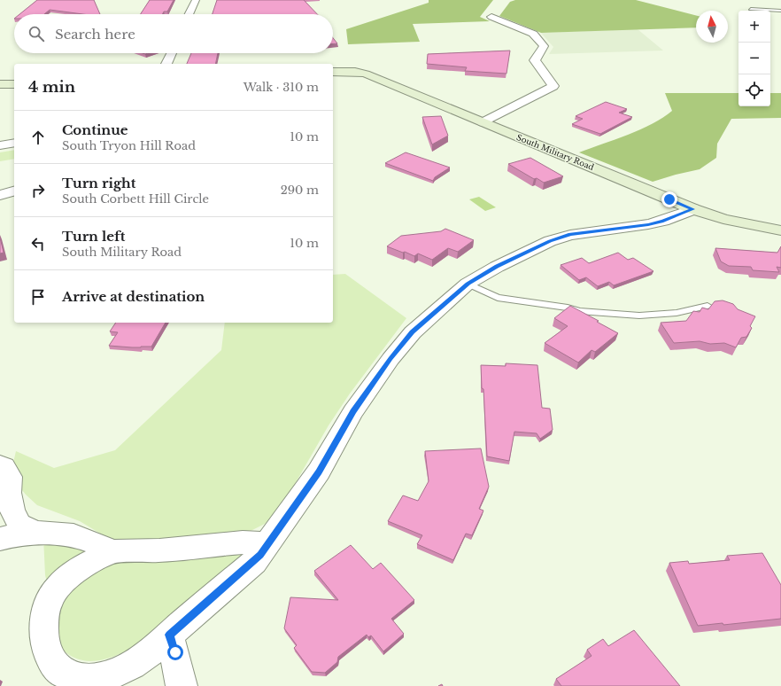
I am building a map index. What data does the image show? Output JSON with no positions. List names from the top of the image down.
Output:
{
  "streets": {
    "street": ["South Military Road"]
  },
  "north": "top",
  "page": {
    "map_buttons": ["+", "−"],
    "search": "Search here",
    "heading": ["4 min", "Walk · 310 m"],
    "list": [
      ["Continue", "South Tryon Hill Road", "10 m"],
      ["Turn right", "South Corbett Hill Circle", "290 m"],
      ["Turn left", "South Military Road", "10 m"],
      "Arrive at destination"
    ]
  }
}
